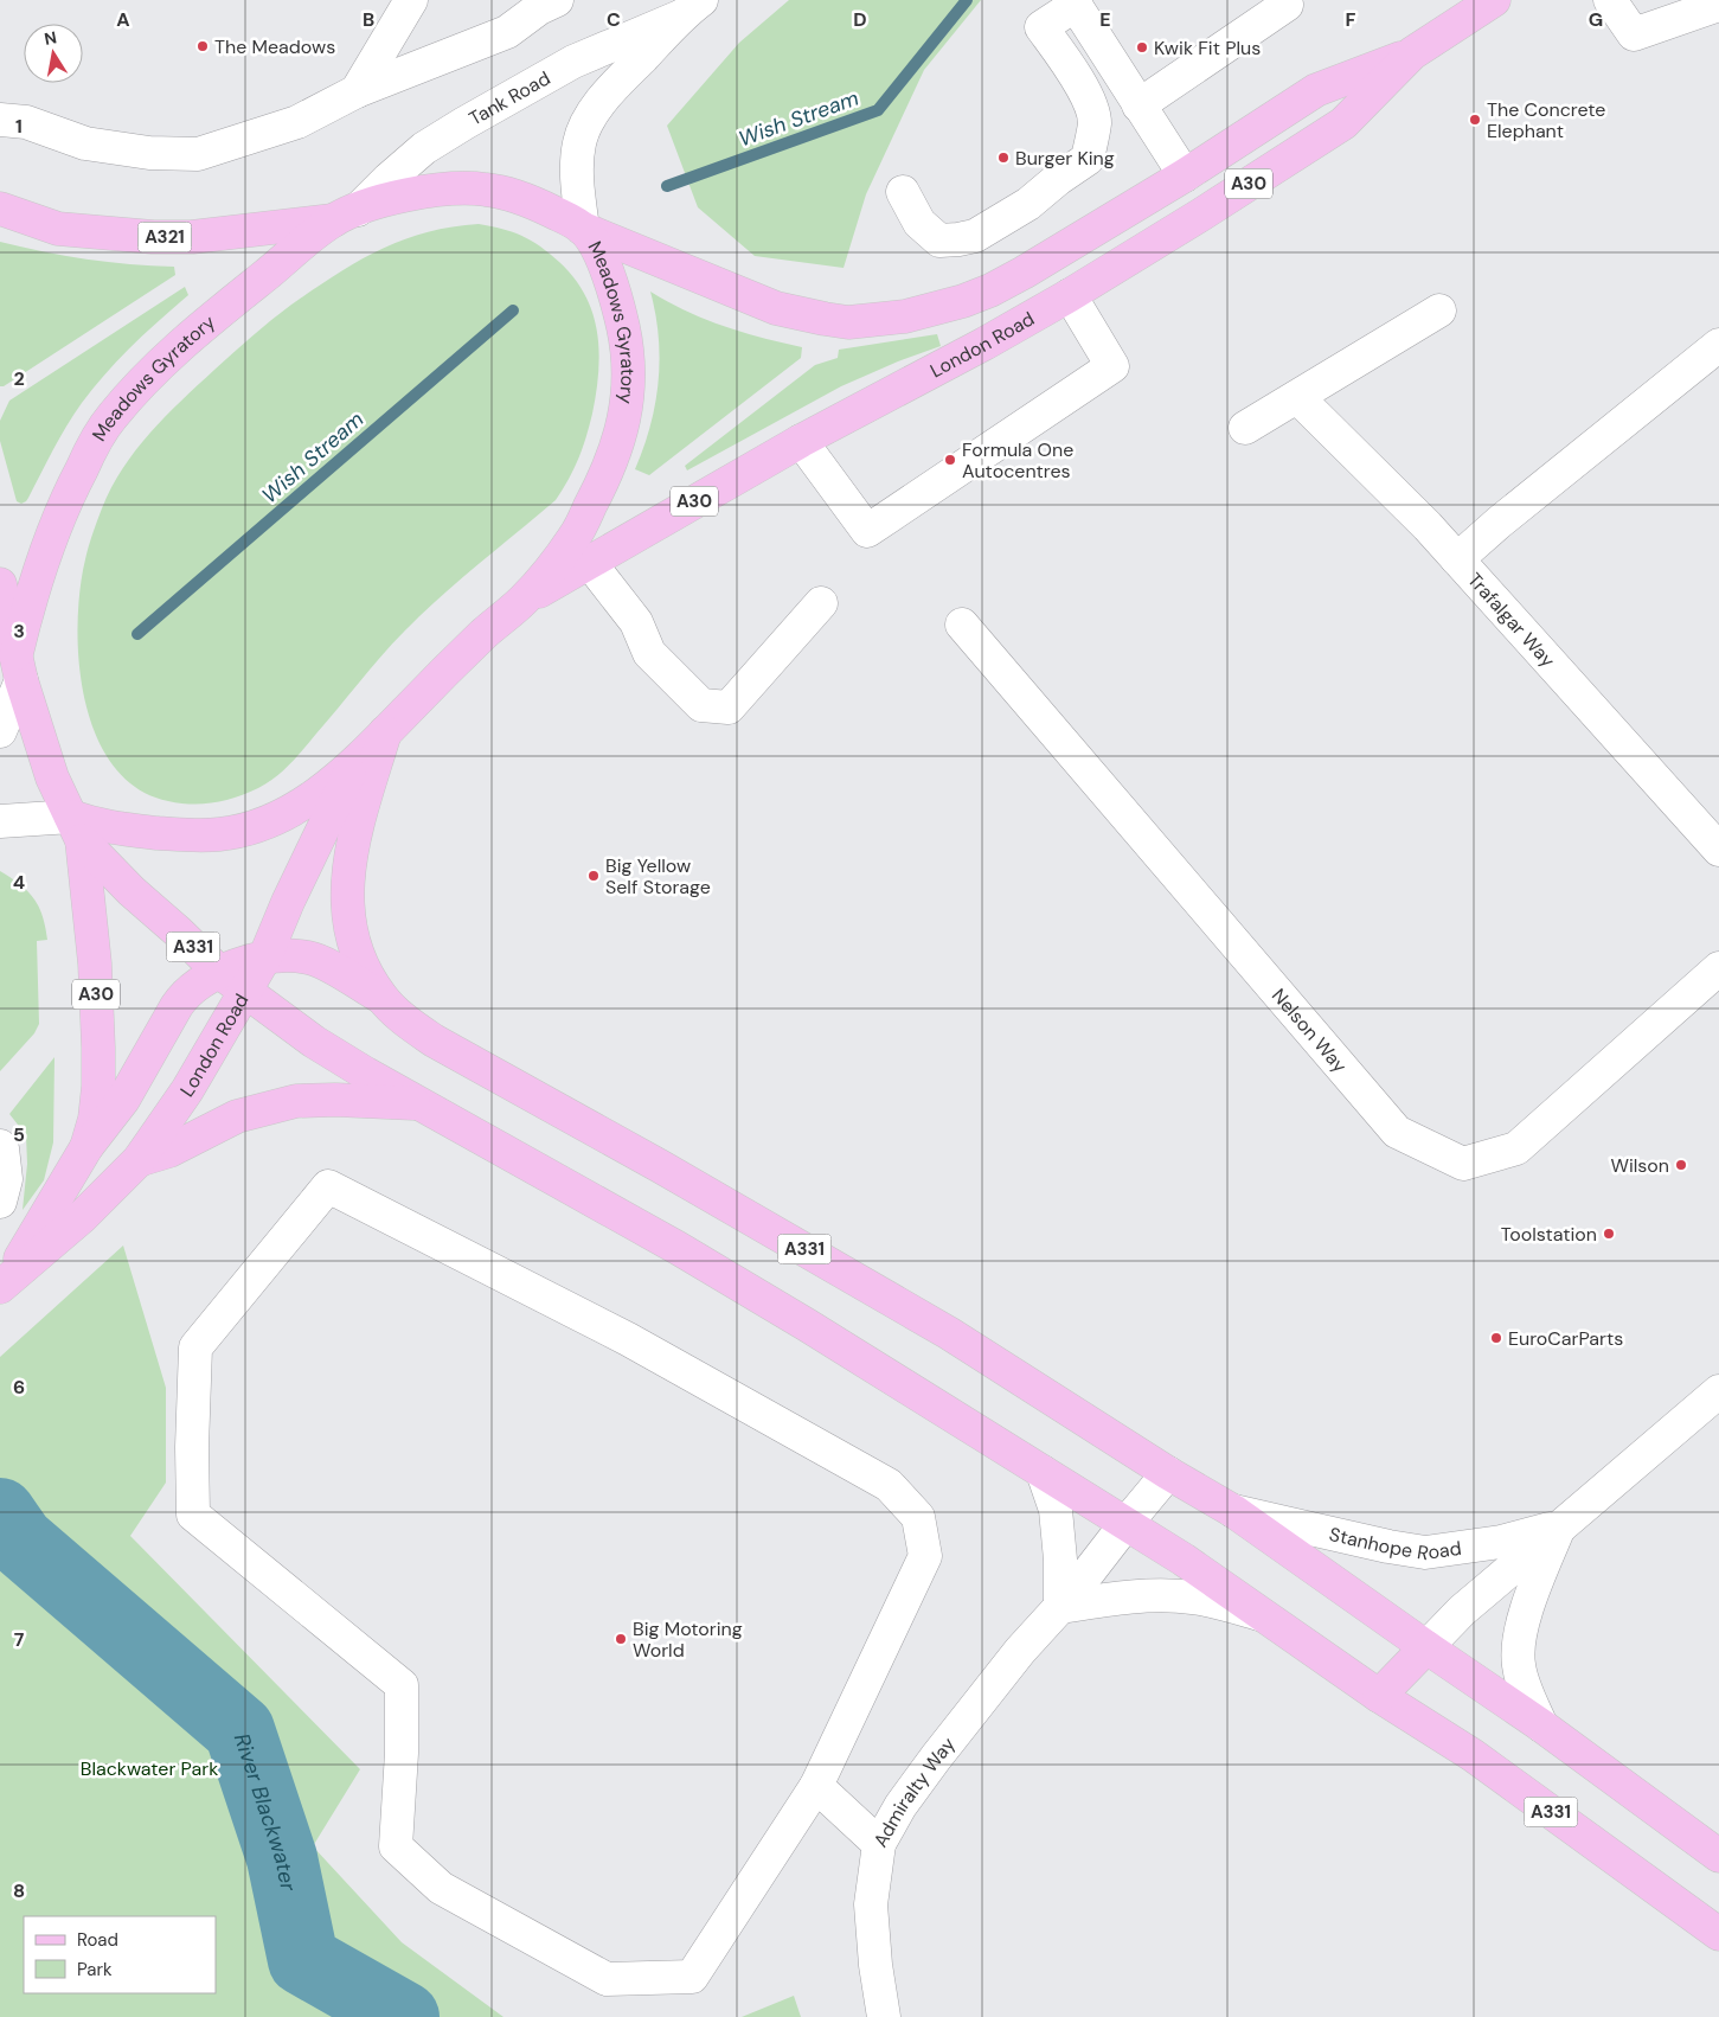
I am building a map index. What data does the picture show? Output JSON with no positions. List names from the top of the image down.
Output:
{
  "streets": {
    "main road": [
      "A30",
      "A321",
      "Meadows Gyratory",
      "London Road",
      "A331"
    ],
    "street": [
      "Tank Road",
      "Trafalgar Way",
      "Nelson Way",
      "Stanhope Road",
      "Admiralty Way"
    ]
  },
  "crossings": [
    ["Tank Road", "A321"],
    ["Tank Road", "Meadows Gyratory"],
    ["Tank Road", "London Road"],
    ["A30", "Meadows Gyratory"],
    ["A30", "London Road"],
    ["A30", "A331"],
    ["A321", "Meadows Gyratory"],
    ["Meadows Gyratory", "London Road"],
    ["Meadows Gyratory", "A331"],
    ["London Road", "A331"],
    ["A331", "Stanhope Road"],
    ["A331", "Admiralty Way"]
  ],
  "water": ["Wish Stream", "River Blackwater"],
  "parks": ["Blackwater Park"],
  "places": [
    "The Meadows",
    "Kwik Fit Plus",
    "The Concrete Elephant",
    "Burger King",
    "Formula One Autocentres",
    "Big Yellow Self Storage",
    "Wilson",
    "Toolstation",
    "EuroCarParts",
    "Big Motoring World"
  ],
  "legend": ["Road", "Park"],
  "north": "top",
  "grid": {
    "columns": [
      "A",
      "B",
      "C",
      "D",
      "E",
      "F",
      "G"
    ],
    "rows": [
      "1",
      "2",
      "3",
      "4",
      "5",
      "6",
      "7",
      "8"
    ]
  }
}
